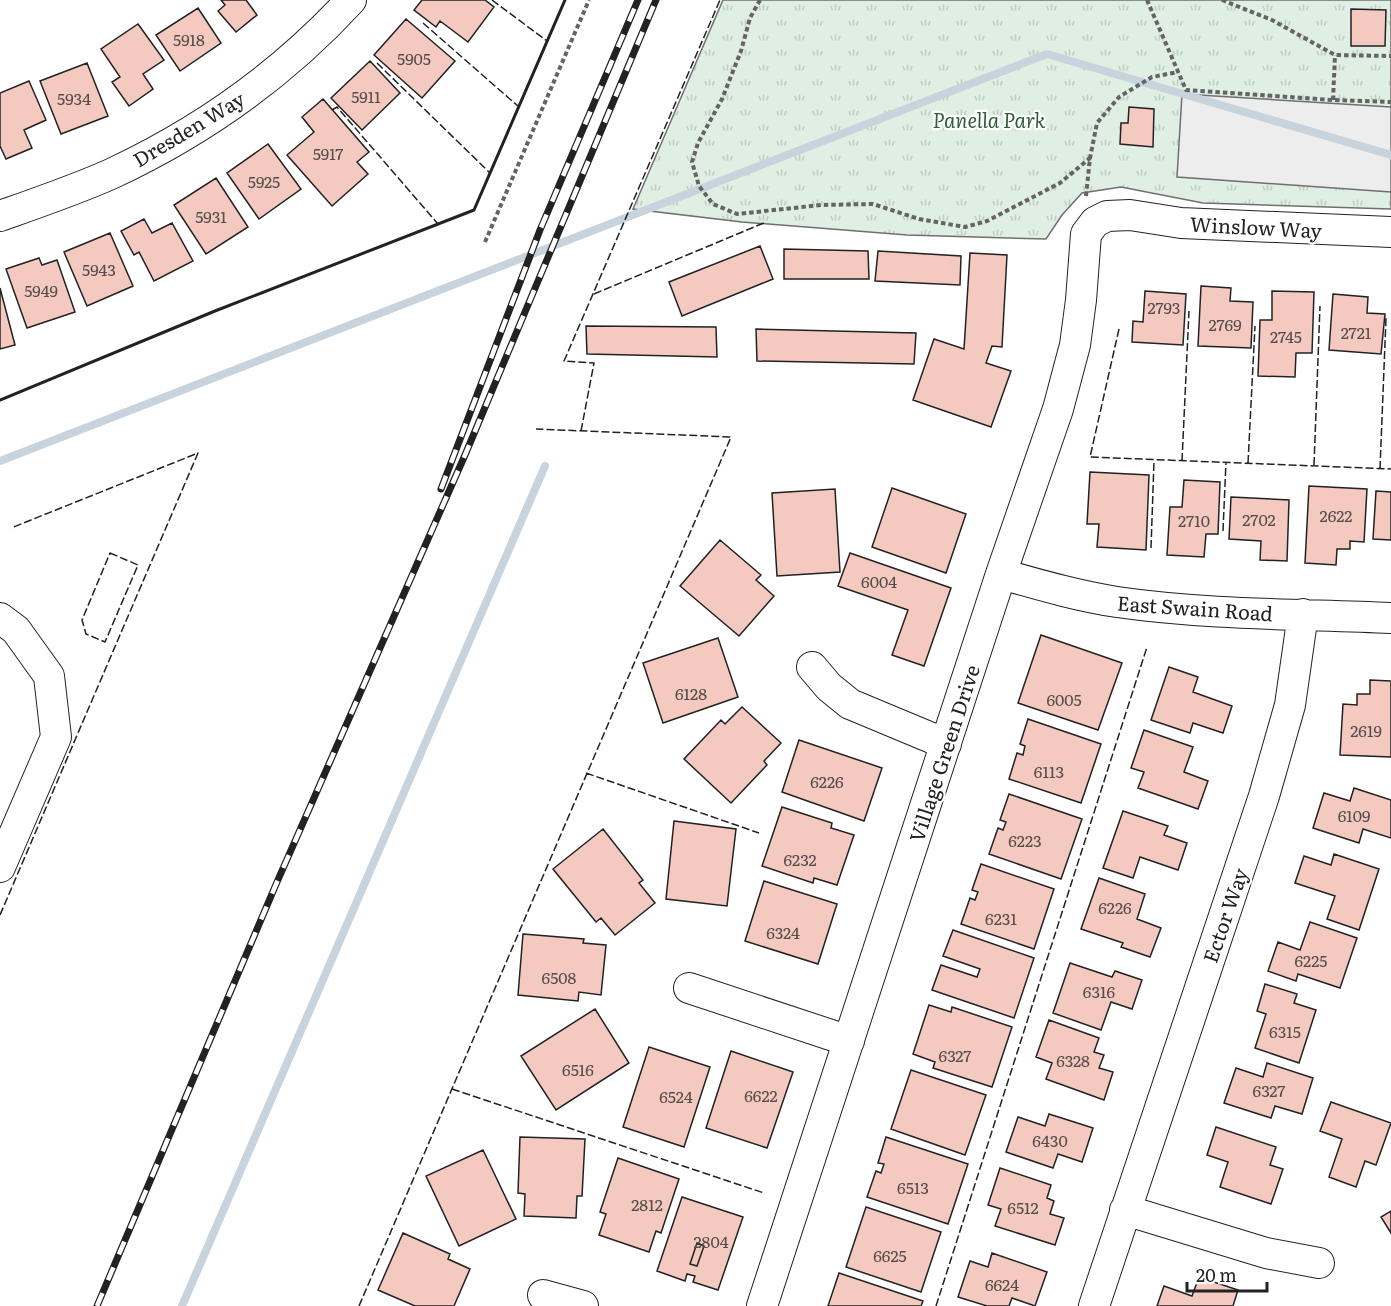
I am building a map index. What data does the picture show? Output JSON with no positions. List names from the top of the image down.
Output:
{
  "streets": {
    "street": [
      "Dresden Way",
      "Winslow Way",
      "East Swain Road",
      "Village Green Drive",
      "Ector Way"
    ]
  },
  "crossings": [
    ["Winslow Way", "Village Green Drive"],
    ["East Swain Road", "Village Green Drive"],
    ["East Swain Road", "Ector Way"]
  ],
  "parks": ["Panella Park"],
  "house_numbers": [
    "5918",
    "5905",
    "5911",
    "5934",
    "5917",
    "5925",
    "5931",
    "5943",
    "5949",
    "2793",
    "2769",
    "2721",
    "2745",
    "2622",
    "2702",
    "2710",
    "6004",
    "6128",
    "6005",
    "2619",
    "6113",
    "6226",
    "6109",
    "6223",
    "6232",
    "6226",
    "6231",
    "6324",
    "6225",
    "6508",
    "6316",
    "6315",
    "6327",
    "6328",
    "6516",
    "6327",
    "6622",
    "6524",
    "6430",
    "6513",
    "2812",
    "6512",
    "2804",
    "6625",
    "6624"
  ],
  "scale_bar": "20 m"
}
